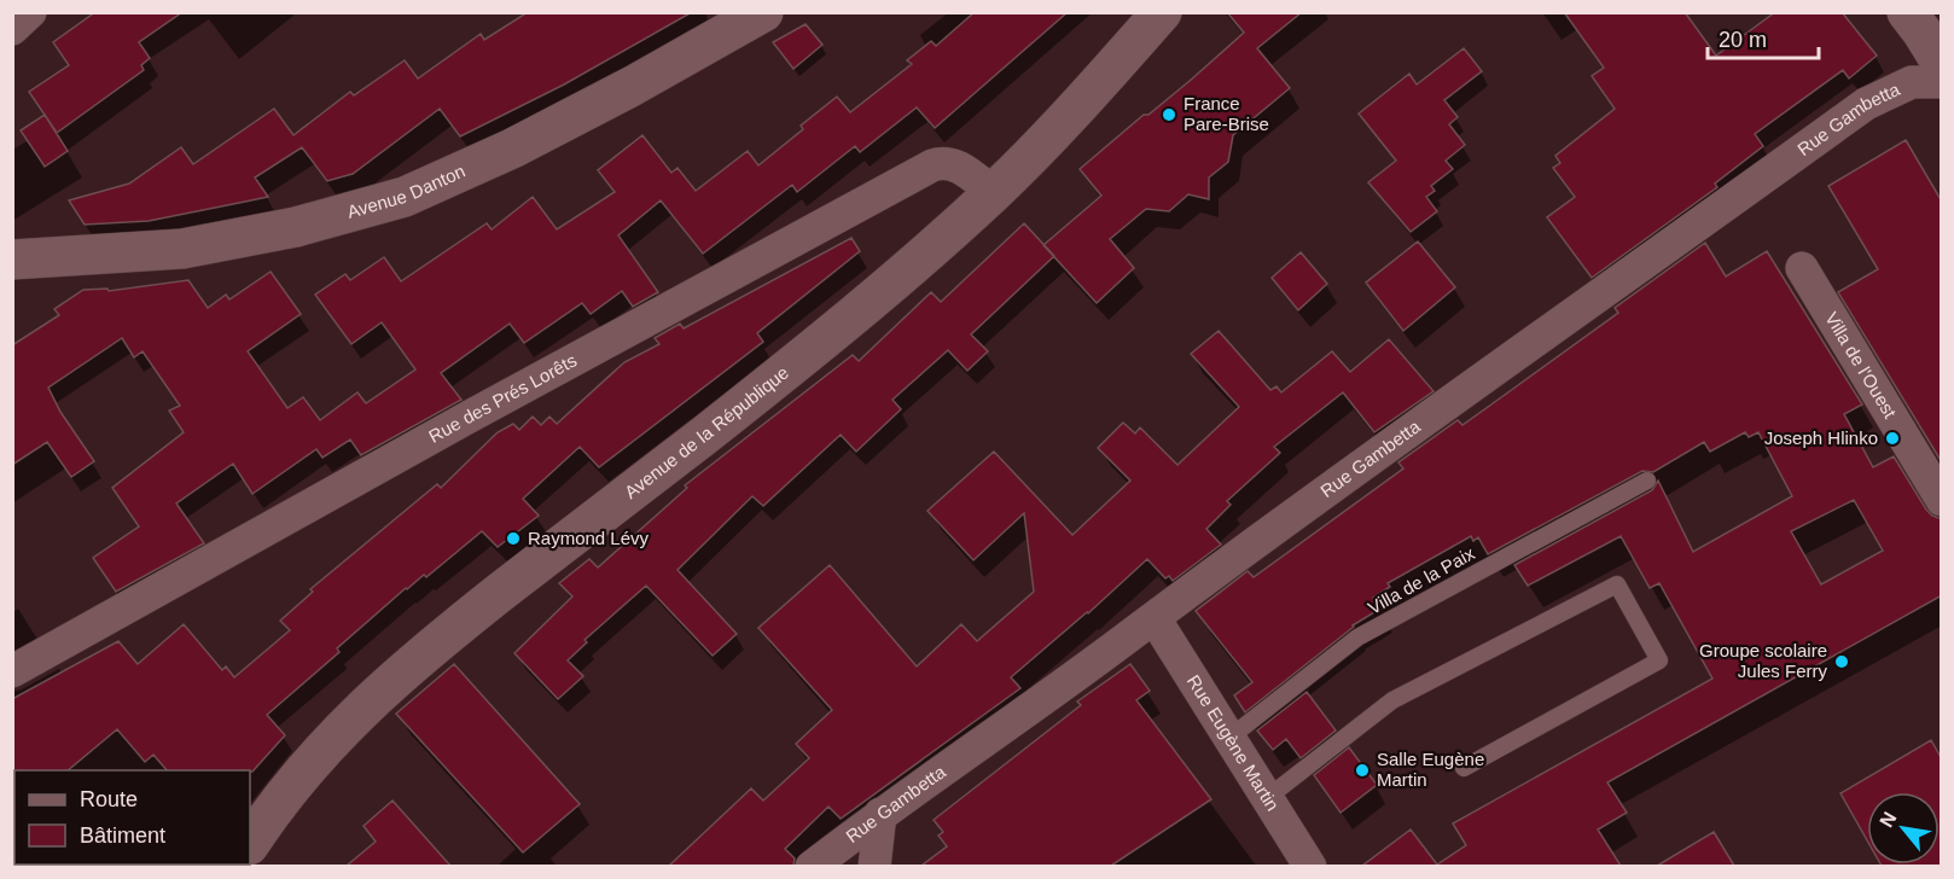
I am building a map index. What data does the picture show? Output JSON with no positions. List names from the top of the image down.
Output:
{
  "streets": {
    "main road": ["Avenue Danton", "Avenue de la République"],
    "street": [
      "Rue Gambetta",
      "Villa de l'Ouest",
      "Rue des Prés Lorêts",
      "Rue Eugène Martin"
    ],
    "lane": ["Villa de la Paix"]
  },
  "crossings": [
    ["Rue Gambetta", "Rue Eugène Martin"],
    ["Rue des Prés Lorêts", "Avenue de la République"],
    ["Villa de la Paix", "Rue Eugène Martin"]
  ],
  "places": [
    "France Pare-Brise",
    "Joseph Hlinko",
    "Raymond Lévy",
    "Groupe scolaire Jules Ferry",
    "Salle Eugène Martin"
  ],
  "legend": ["Route", "Bâtiment"],
  "scale_bar": "20 m",
  "north": "top left"
}
